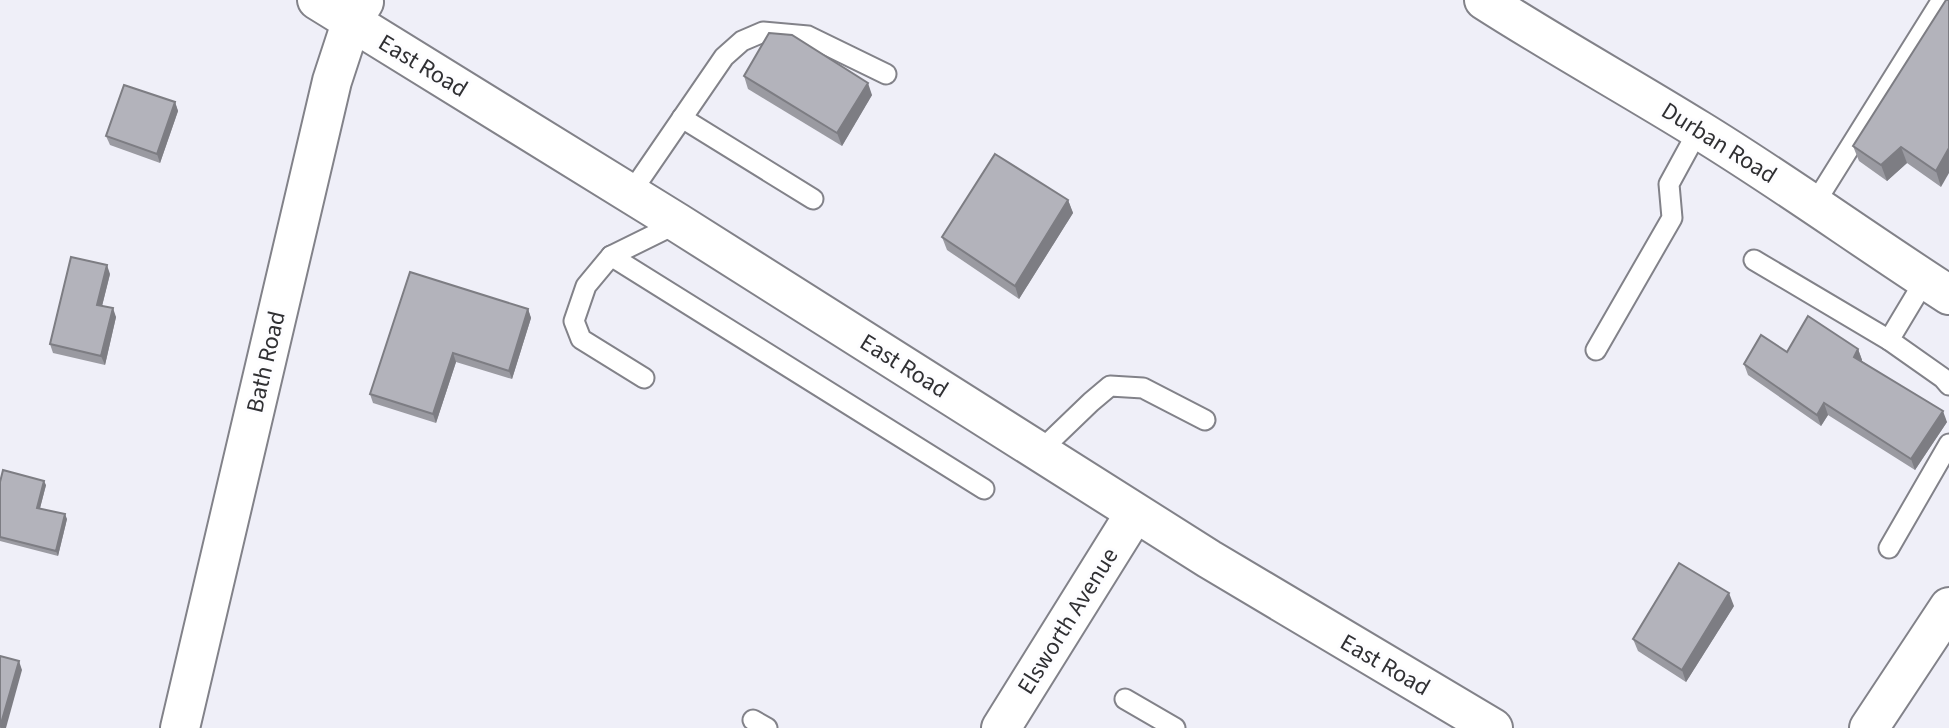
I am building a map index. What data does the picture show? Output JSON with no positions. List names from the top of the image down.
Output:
{
  "streets": {
    "street": [
      "East Road",
      "Durban Road",
      "Bath Road",
      "Elsworth Avenue"
    ]
  },
  "crossings": [
    ["East Road", "Bath Road"],
    ["East Road", "Elsworth Avenue"]
  ]
}
